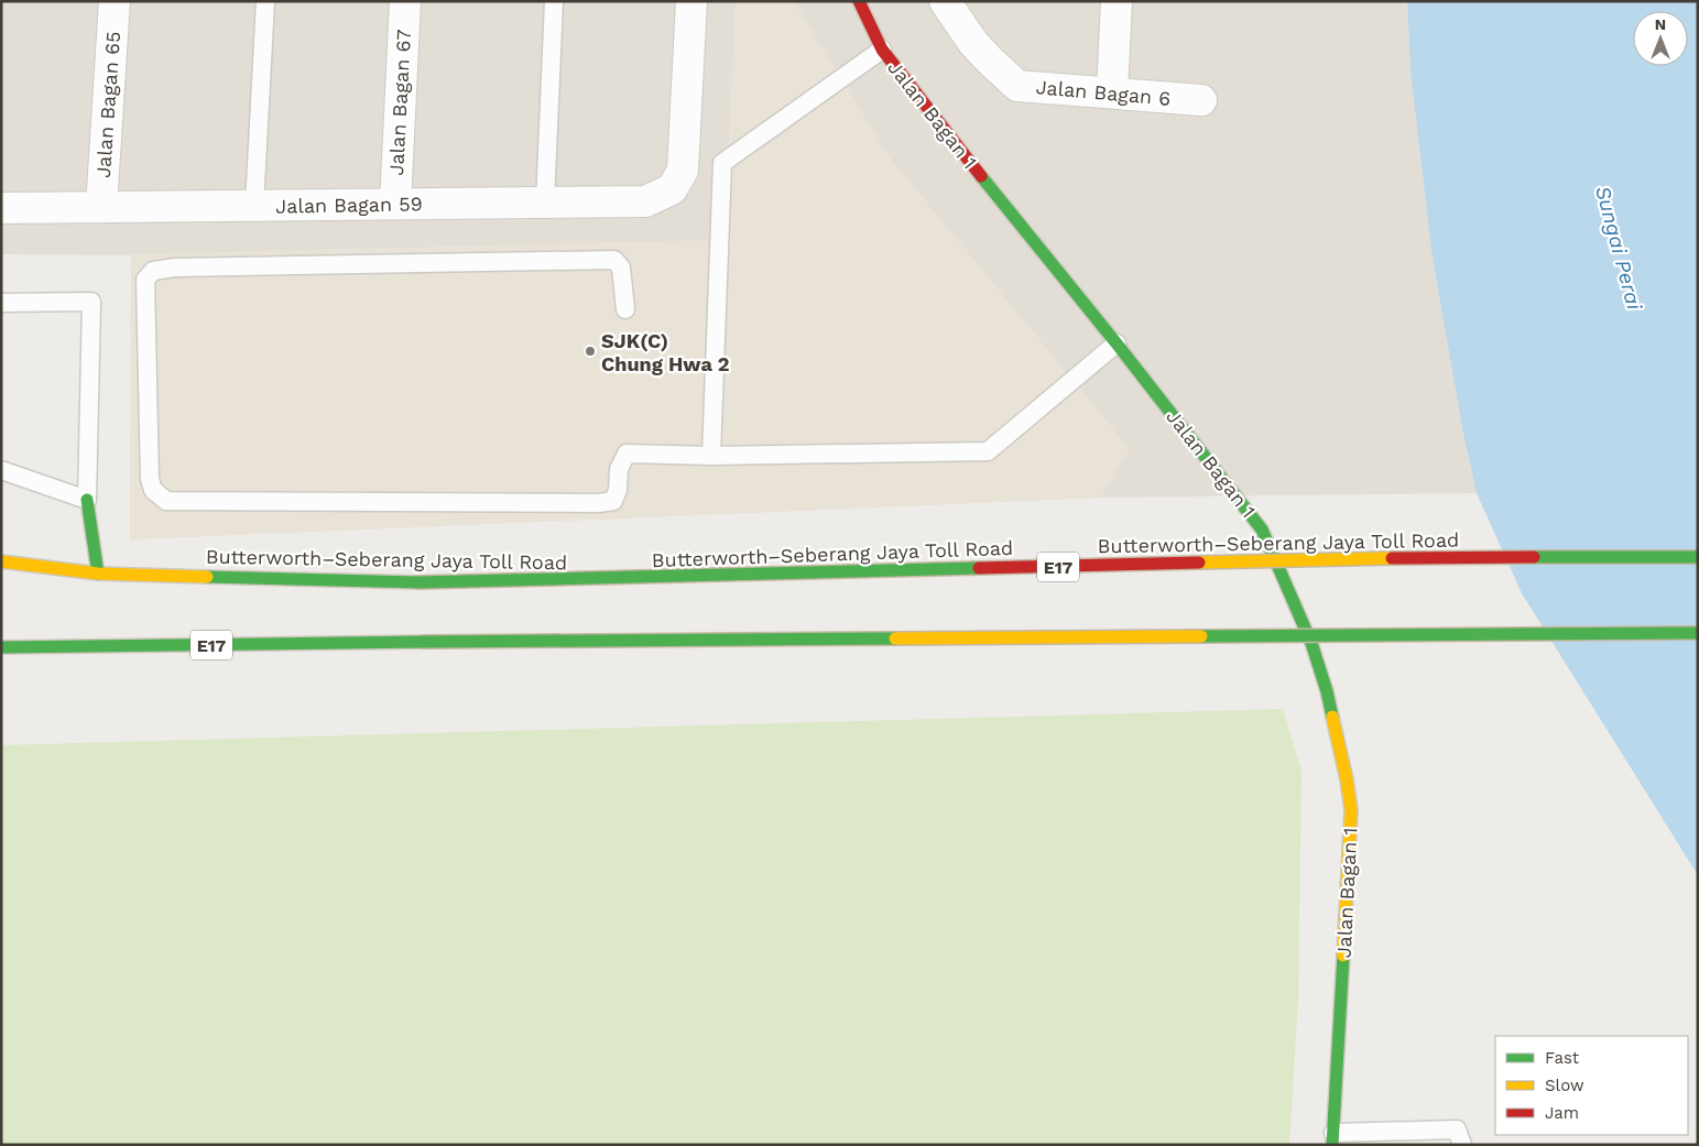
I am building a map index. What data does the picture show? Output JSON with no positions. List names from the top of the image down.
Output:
{
  "streets": {
    "main road": ["Jalan Bagan 1", "Butterworth–Seberang Jaya Toll Road", "E17"],
    "street": [
      "Jalan Bagan 6",
      "Jalan Bagan 67",
      "Jalan Bagan 65",
      "Jalan Bagan 59"
    ]
  },
  "crossings": [
    ["Jalan Bagan 67", "Jalan Bagan 59"],
    ["Jalan Bagan 65", "Jalan Bagan 59"]
  ],
  "water": ["Sungai Perai"],
  "places": ["SJK(C) Chung Hwa 2"],
  "legend": ["Fast", "Slow", "Jam"],
  "north": "top"
}
